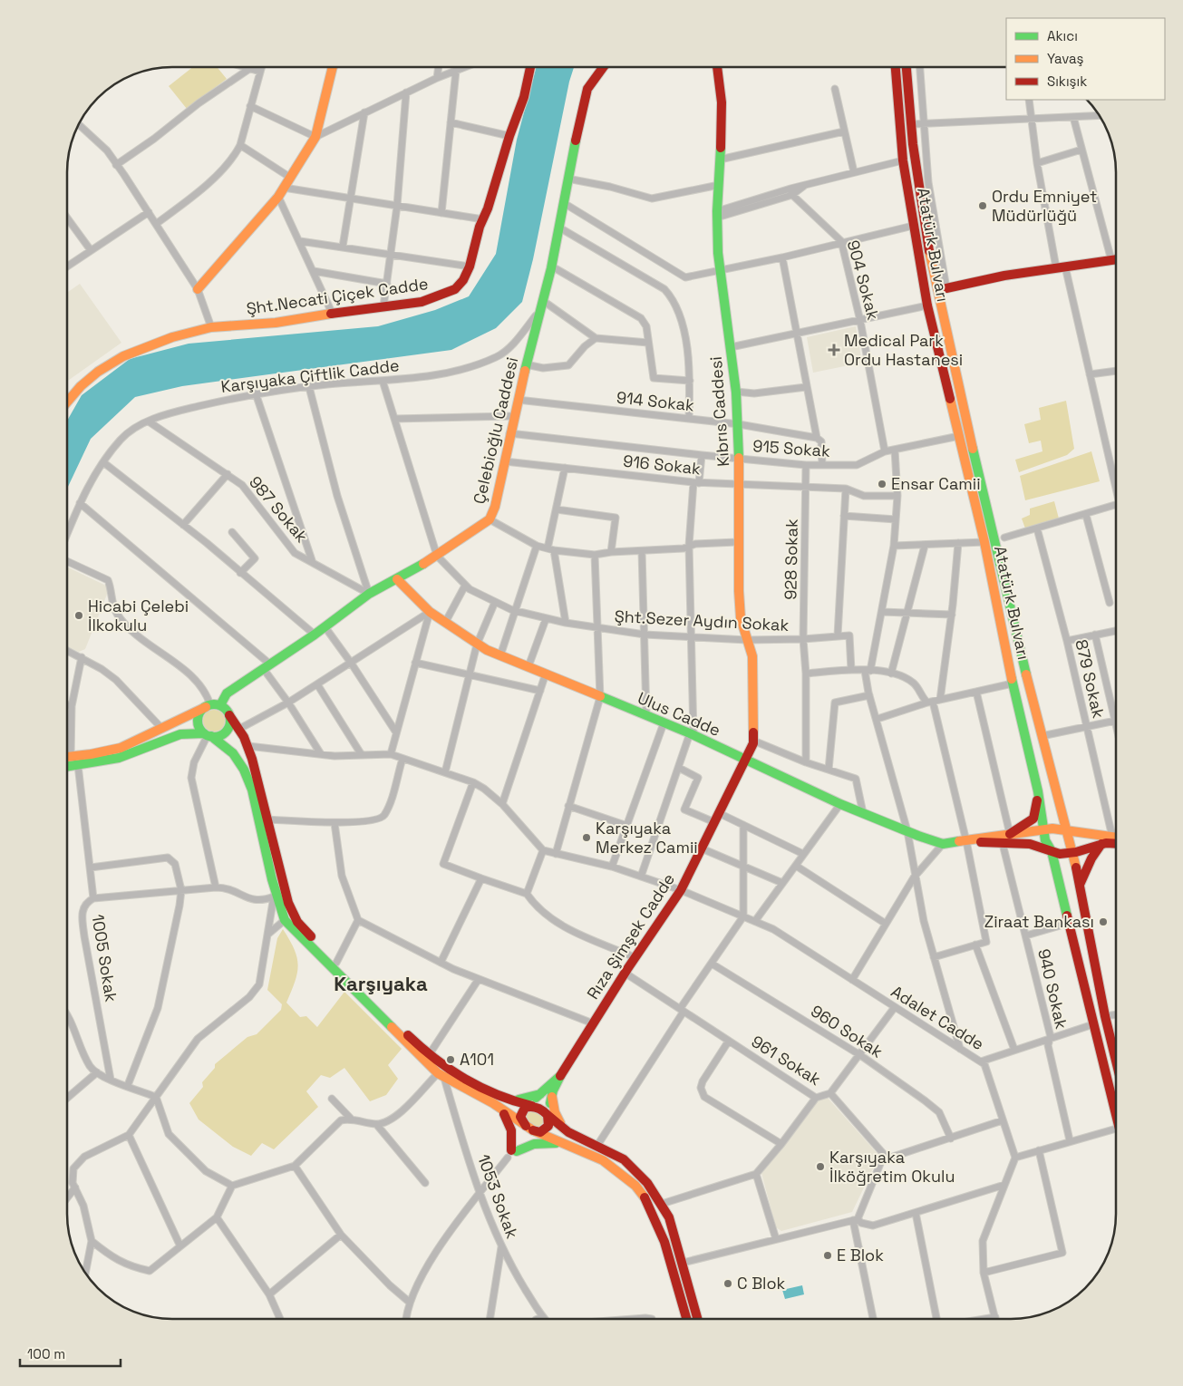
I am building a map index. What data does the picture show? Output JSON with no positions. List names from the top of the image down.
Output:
{
  "streets": {
    "main road": [
      "Atatürk Bulvarı",
      "Şht.Necati Çiçek Cadde",
      "Kıbrıs Caddesi",
      "Çelebioğlu Caddesi",
      "Ulus Cadde",
      "Rıza Şimşek Cadde"
    ],
    "street": [
      "904 Sokak",
      "Karşıyaka Çiftlik Cadde",
      "914 Sokak",
      "915 Sokak",
      "916 Sokak",
      "987 Sokak",
      "928 Sokak",
      "Şht.Sezer Aydın Sokak",
      "879 Sokak",
      "1005 Sokak",
      "940 Sokak",
      "Adalet Cadde",
      "960 Sokak",
      "961 Sokak",
      "1053 Sokak"
    ]
  },
  "crossings": [
    ["Atatürk Bulvarı", "915 Sokak"],
    ["Atatürk Bulvarı", "Ulus Cadde"],
    ["904 Sokak", "915 Sokak"],
    ["Karşıyaka Çiftlik Cadde", "Çelebioğlu Caddesi"],
    ["Karşıyaka Çiftlik Cadde", "987 Sokak"],
    ["914 Sokak", "Kıbrıs Caddesi"],
    ["914 Sokak", "Çelebioğlu Caddesi"],
    ["Kıbrıs Caddesi", "915 Sokak"],
    ["Kıbrıs Caddesi", "916 Sokak"],
    ["Kıbrıs Caddesi", "Şht.Sezer Aydın Sokak"],
    ["Kıbrıs Caddesi", "Ulus Cadde"],
    ["Kıbrıs Caddesi", "Rıza Şimşek Cadde"],
    ["Çelebioğlu Caddesi", "915 Sokak"],
    ["Çelebioğlu Caddesi", "916 Sokak"],
    ["Çelebioğlu Caddesi", "987 Sokak"],
    ["Çelebioğlu Caddesi", "Şht.Sezer Aydın Sokak"],
    ["Çelebioğlu Caddesi", "Ulus Cadde"],
    ["915 Sokak", "928 Sokak"],
    ["916 Sokak", "928 Sokak"],
    ["928 Sokak", "Şht.Sezer Aydın Sokak"],
    ["879 Sokak", "Ulus Cadde"],
    ["Ulus Cadde", "Rıza Şimşek Cadde"],
    ["Ulus Cadde", "940 Sokak"],
    ["Rıza Şimşek Cadde", "Adalet Cadde"],
    ["Rıza Şimşek Cadde", "961 Sokak"]
  ],
  "districts": ["Karşıyaka"],
  "places": {
    "other": [
      "Ordu Emniyet Müdürlüğü",
      "Ensar Camii",
      "Hicabi Çelebi İlkokulu",
      "Karşıyaka Merkez Camii",
      "Ziraat Bankası",
      "A101",
      "Karşıyaka İlköğretim Okulu",
      "E Blok",
      "C Blok"
    ],
    "health": ["Medical Park Ordu Hastanesi"]
  },
  "legend": ["Akıcı", "Yavaş", "Sıkışık"],
  "scale_bar": "100 m"
}
